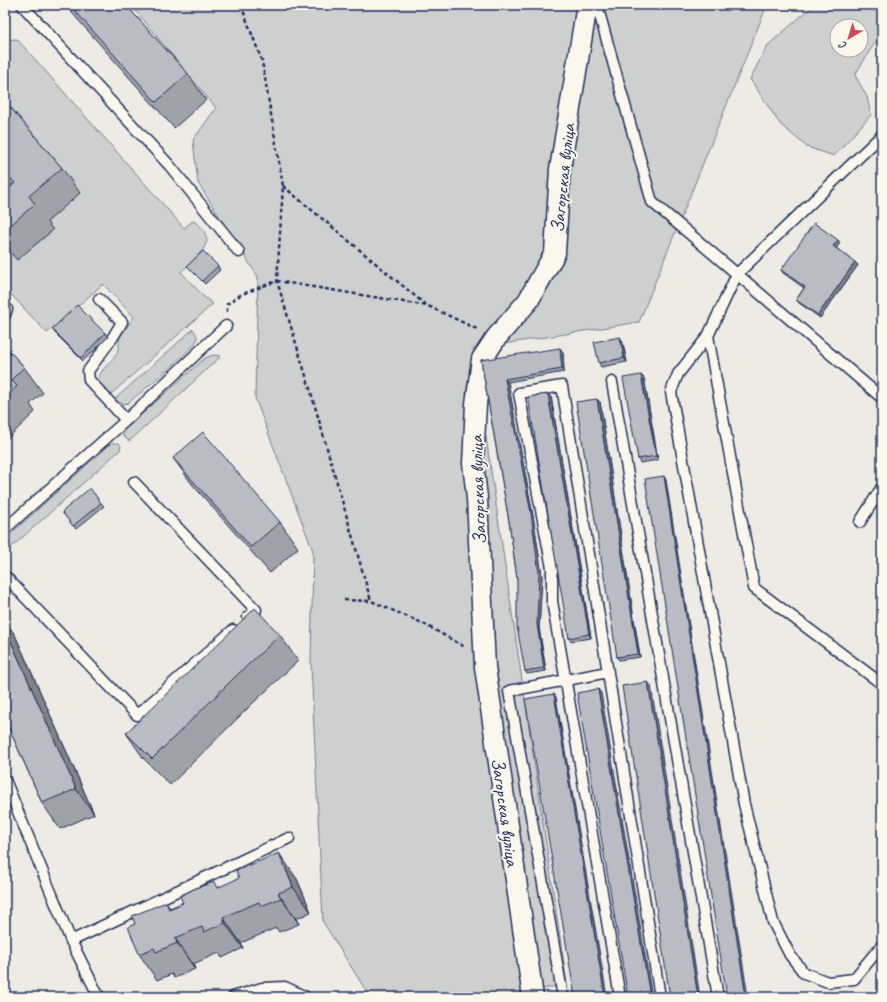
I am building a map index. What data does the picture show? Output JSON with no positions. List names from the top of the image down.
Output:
{
  "streets": {
    "street": ["Загорская вуліца"]
  },
  "north": "bottom left"
}
